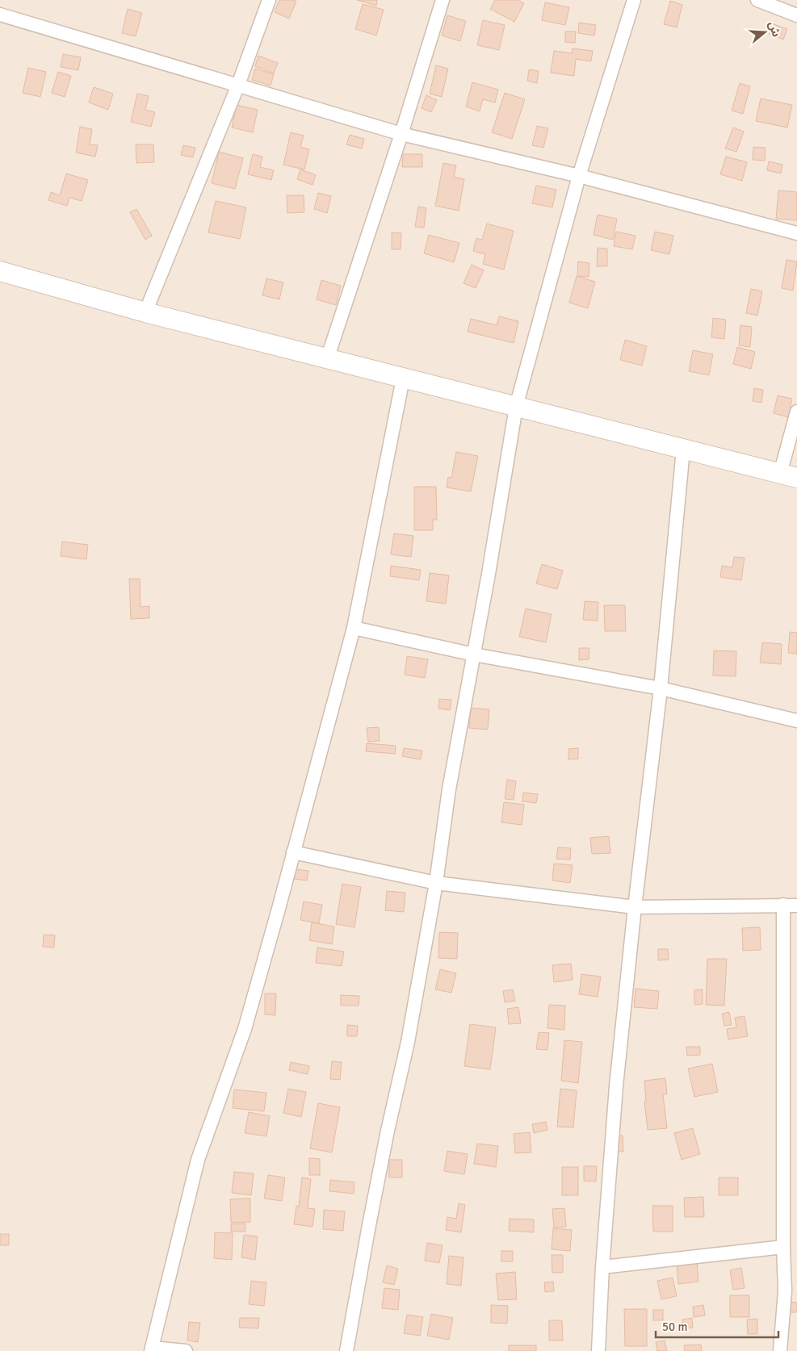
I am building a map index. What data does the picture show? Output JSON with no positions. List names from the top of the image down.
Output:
{
  "scale_bar": "50 m",
  "north": "right"
}
